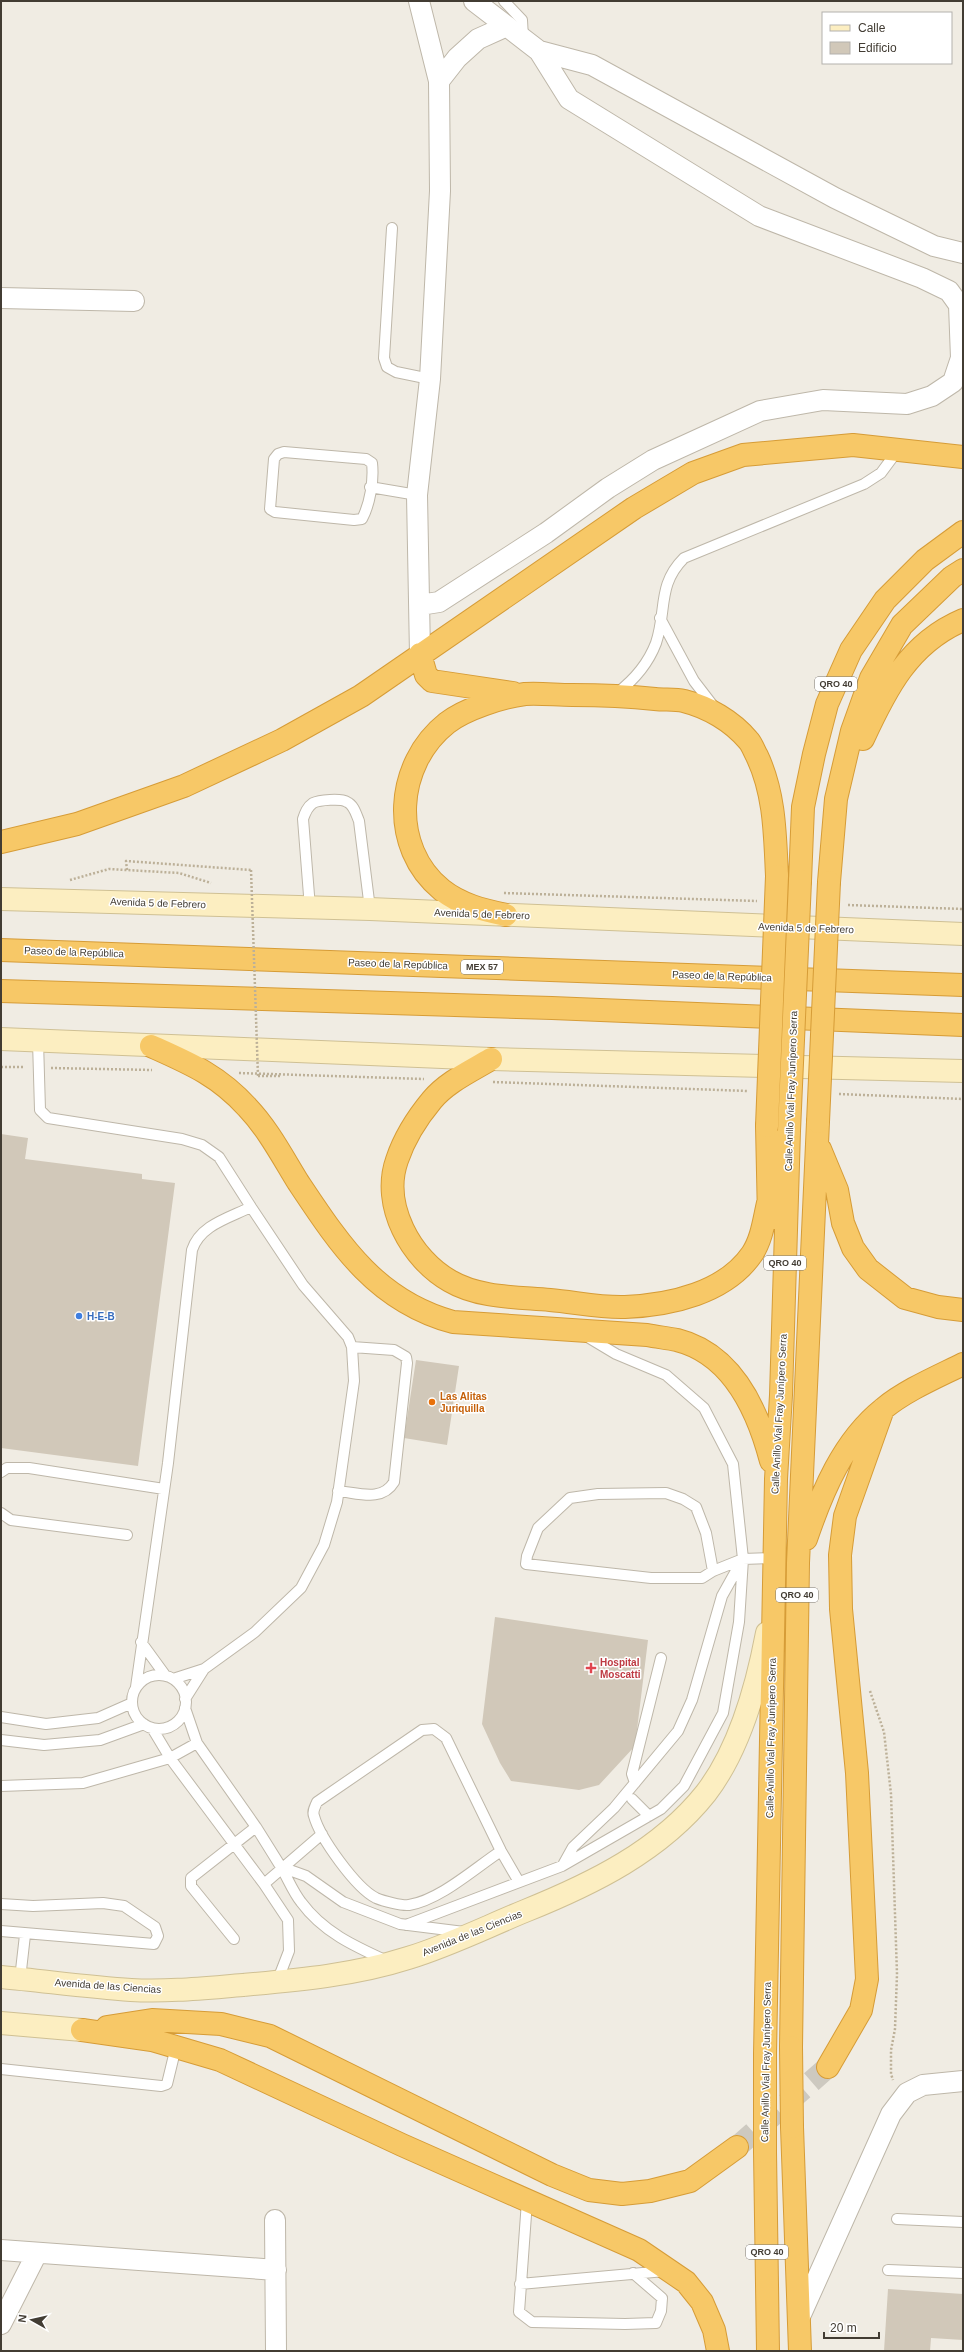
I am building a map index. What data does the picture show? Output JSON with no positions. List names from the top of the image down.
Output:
{
  "streets": {
    "highway": [
      "QRO 40",
      "Paseo de la República",
      "MEX 57",
      "Calle Anillo Vial Fray Junípero Serra"
    ],
    "main road": ["Avenida 5 de Febrero", "Avenida de las Ciencias"]
  },
  "crossings": [
    ["Calle Anillo Vial Fray Junípero Serra", "Avenida de las Ciencias"]
  ],
  "places": {
    "other": ["H-E-B", "Las Alitas Juriquilla"],
    "health": ["Hospital Moscatti"]
  },
  "legend": ["Calle", "Edificio"],
  "scale_bar": "20 m",
  "north": "left"
}
